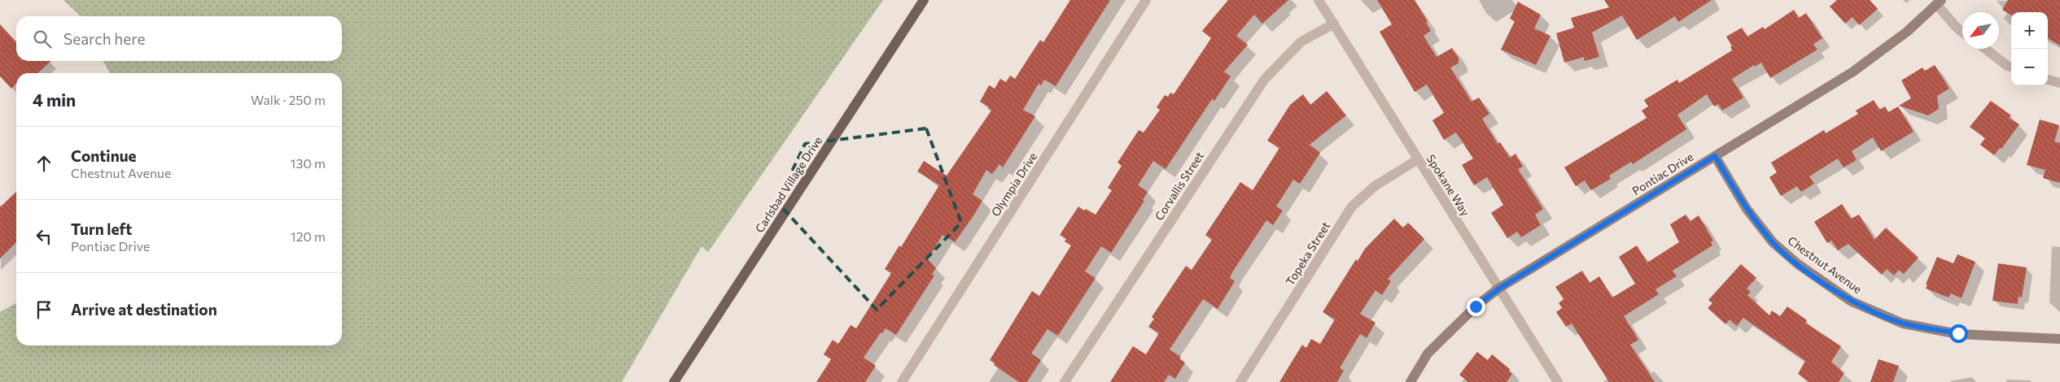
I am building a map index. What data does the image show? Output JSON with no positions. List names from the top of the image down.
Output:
{
  "streets": {
    "main road": ["Pontiac Drive", "Carlsbad Village Drive", "Chestnut Avenue"],
    "street": [
      "Olympia Drive",
      "Spokane Way",
      "Corvallis Street",
      "Topeka Street"
    ]
  },
  "crossings": [
    ["Pontiac Drive", "Spokane Way"],
    ["Pontiac Drive", "Chestnut Avenue"],
    ["Spokane Way", "Corvallis Street"],
    ["Spokane Way", "Topeka Street"]
  ],
  "north": "bottom left",
  "page": {
    "map_buttons": ["+", "−"],
    "search": "Search here",
    "heading": ["4 min", "Walk · 250 m"],
    "list": [
      ["Continue", "Chestnut Avenue", "130 m"],
      ["Turn left", "Pontiac Drive", "120 m"],
      "Arrive at destination"
    ]
  }
}
